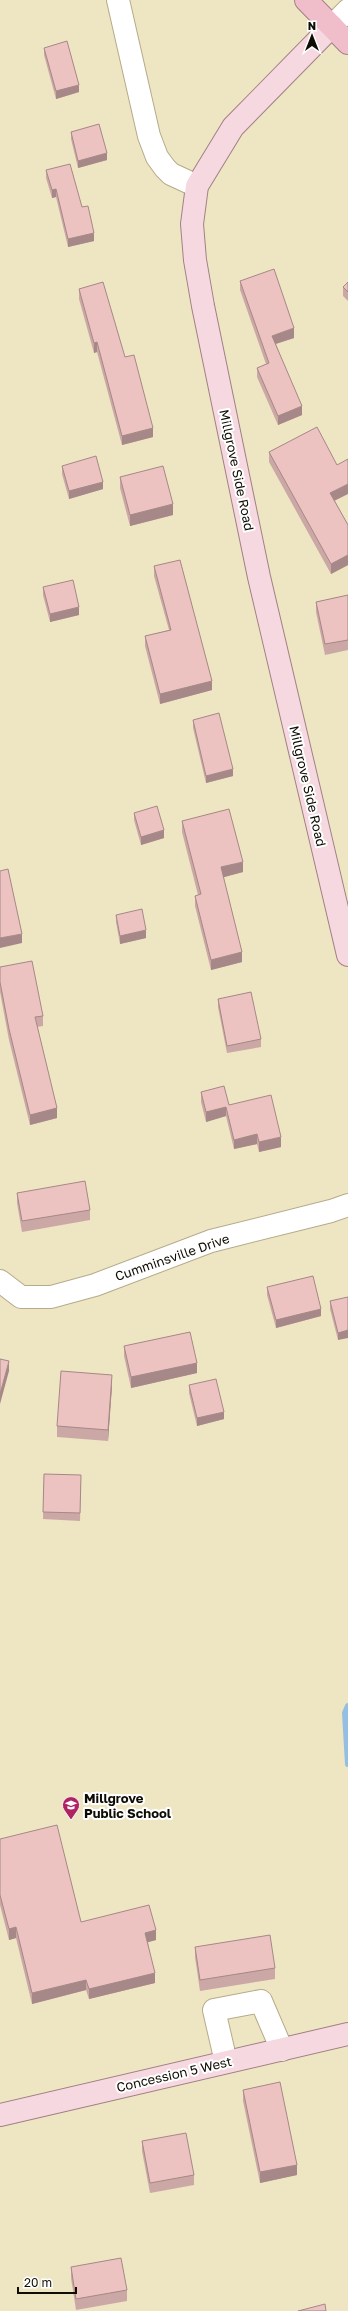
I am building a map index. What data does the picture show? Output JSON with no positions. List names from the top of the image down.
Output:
{
  "streets": {
    "main road": ["Millgrove Side Road", "Concession 5 West"],
    "street": ["Cumminsville Drive"]
  },
  "places": {
    "school or university": ["Millgrove Public School"]
  },
  "scale_bar": "20 m",
  "north": "top"
}
